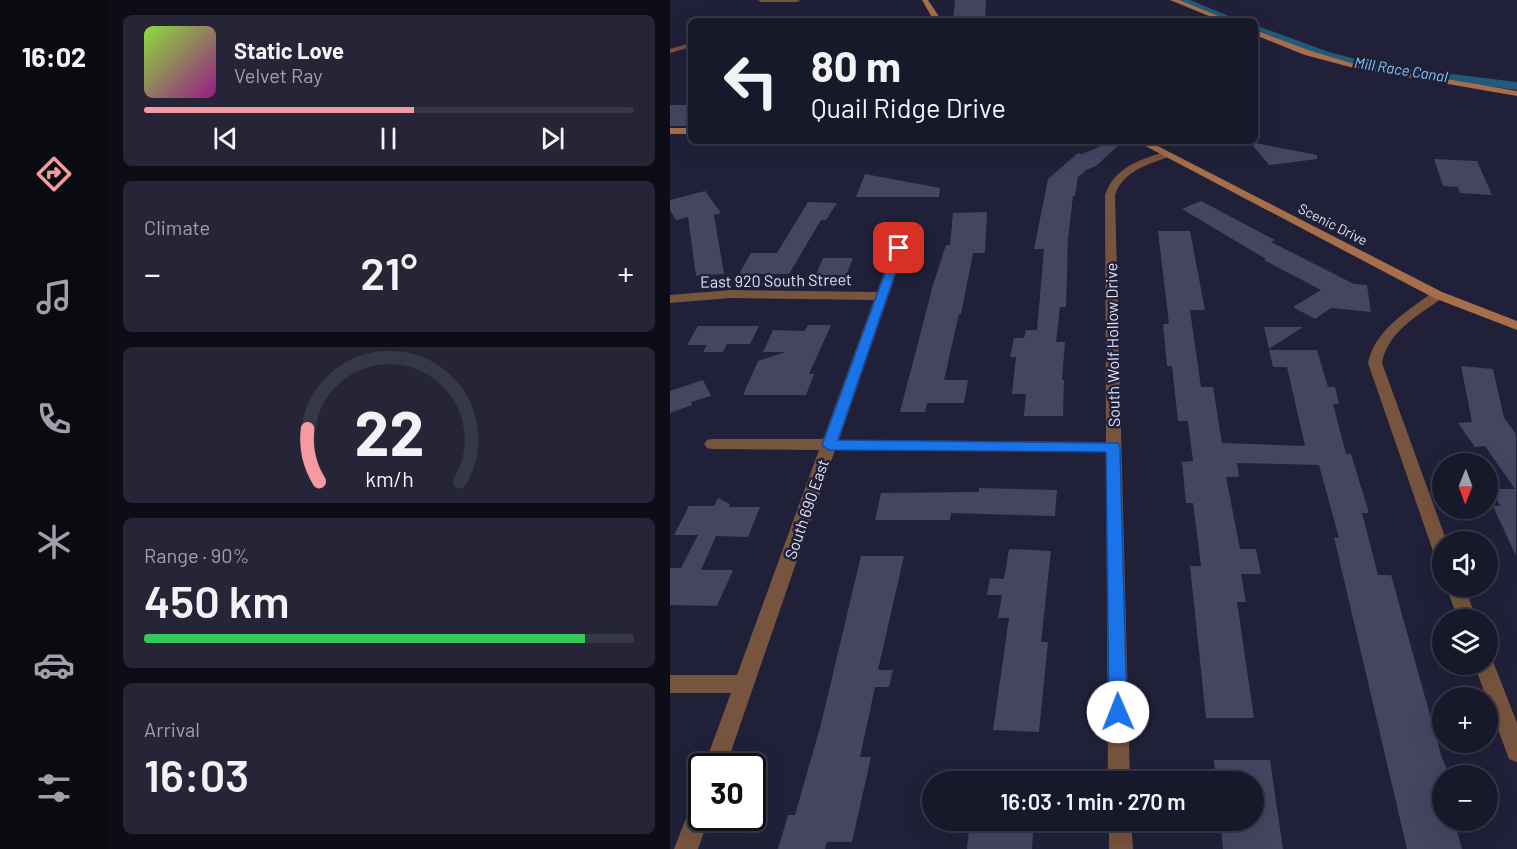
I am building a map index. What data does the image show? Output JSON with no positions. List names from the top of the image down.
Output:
{
  "streets": {
    "street": [
      "Scenic Drive",
      "East 920 South Street",
      "South Wolf Hollow Drive",
      "South 690 East"
    ]
  },
  "crossings": [
    ["Scenic Drive", "South Wolf Hollow Drive"],
    ["East 920 South Street", "South 690 East"]
  ],
  "water": ["Mill Race Canal"],
  "north": "bottom",
  "page": {
    "tabs": "16:02",
    "turn": ["80 m", "Quail Ridge Drive"],
    "song": ["Static Love", "Velvet Ray"],
    "tile": [
      "Climate",
      ["Range · 90%", "450 km"],
      ["Arrival", "16:03"]
    ],
    "heat": ["−", "21°", "+"],
    "map_buttons": ["+", "−"],
    "limit": "30",
    "trip": "16:03 · 1 min · 270 m",
    "gauge": ["22", "km/h"]
  }
}
